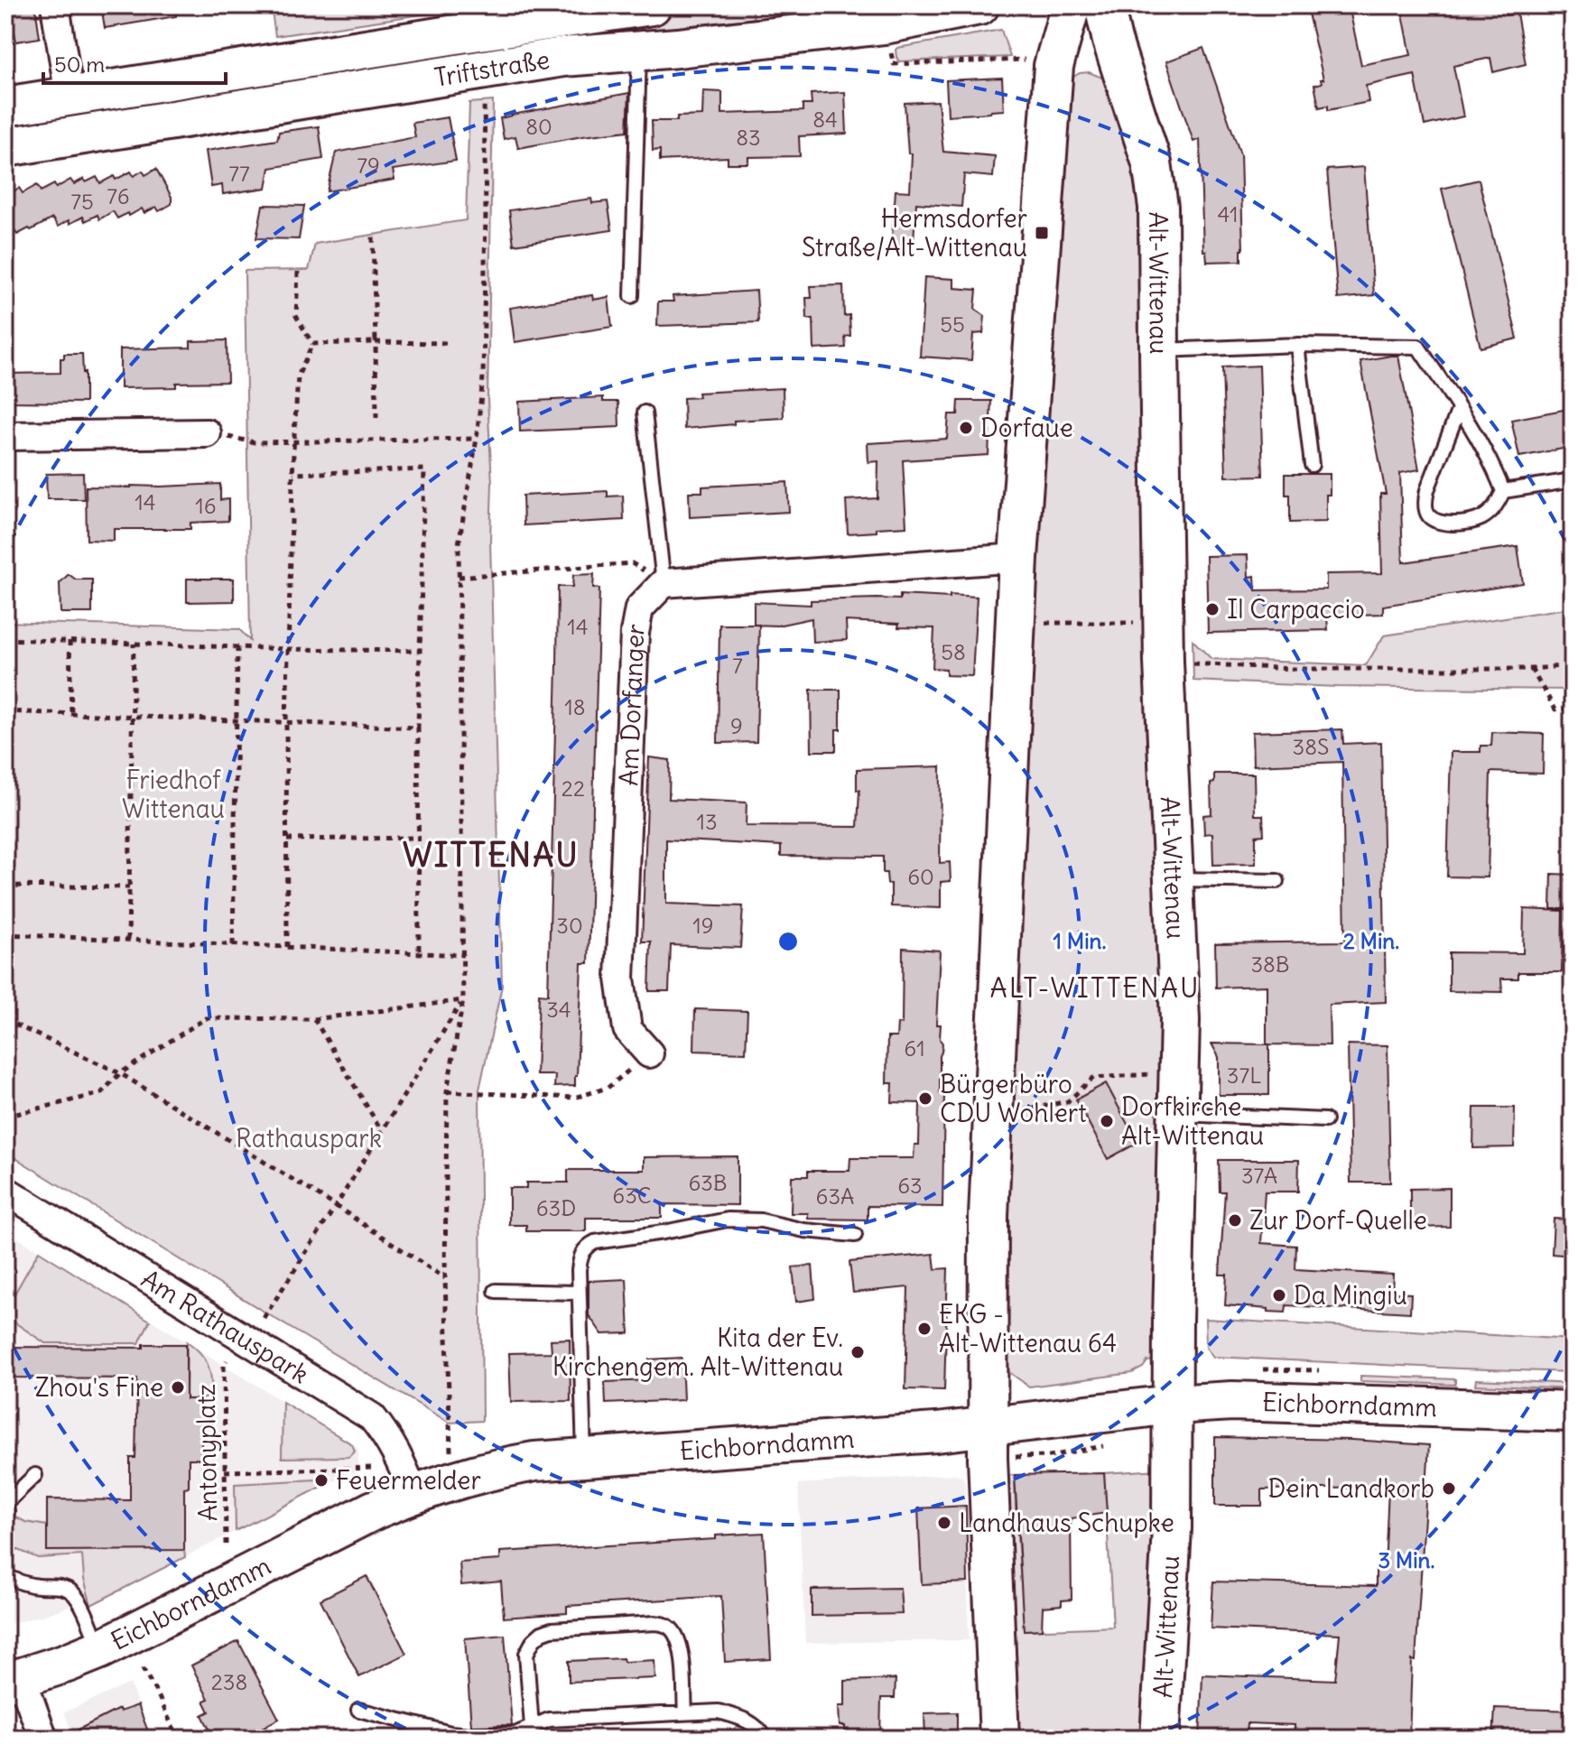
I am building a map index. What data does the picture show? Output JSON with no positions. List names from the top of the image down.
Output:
{
  "streets": {
    "main road": ["Triftstraße", "Alt-Wittenau", "Eichborndamm"],
    "street": ["Am Dorfanger", "Am Rathauspark"],
    "path": ["Antonyplatz"]
  },
  "crossings": [
    ["Alt-Wittenau", "Eichborndamm"],
    ["Am Rathauspark", "Eichborndamm"]
  ],
  "districts": ["WITTENAU", "ALT-WITTENAU"],
  "parks": ["Friedhof Wittenau", "Rathauspark"],
  "places": {
    "transit": ["Hermsdorfer Straße/Alt-Wittenau"],
    "other": [
      "Dorfaue",
      "Il Carpaccio",
      "Bürgerbüro CDU Wohlert",
      "Dorfkirche Alt-Wittenau",
      "Zur Dorf-Quelle",
      "Da Mingiu",
      "EKG - Alt-Wittenau 64",
      "Kita der Ev. Kirchengem. Alt-Wittenau",
      "Zhou's Fine",
      "Feuermelder",
      "Dein Landkorb",
      "Landhaus Schupke"
    ]
  },
  "house_numbers": [
    "84",
    "80",
    "83",
    "79",
    "77",
    "76",
    "75",
    "41",
    "55",
    "14",
    "16",
    "14",
    "58",
    "7",
    "18",
    "9",
    "38S",
    "22",
    "13",
    "60",
    "30",
    "19",
    "38B",
    "34",
    "61",
    "37L",
    "37A",
    "63B",
    "63",
    "63C",
    "63A",
    "63D",
    "238"
  ],
  "scale_bar": "50 m",
  "rings": ["1 Min.", "2 Min.", "3 Min."]
}
